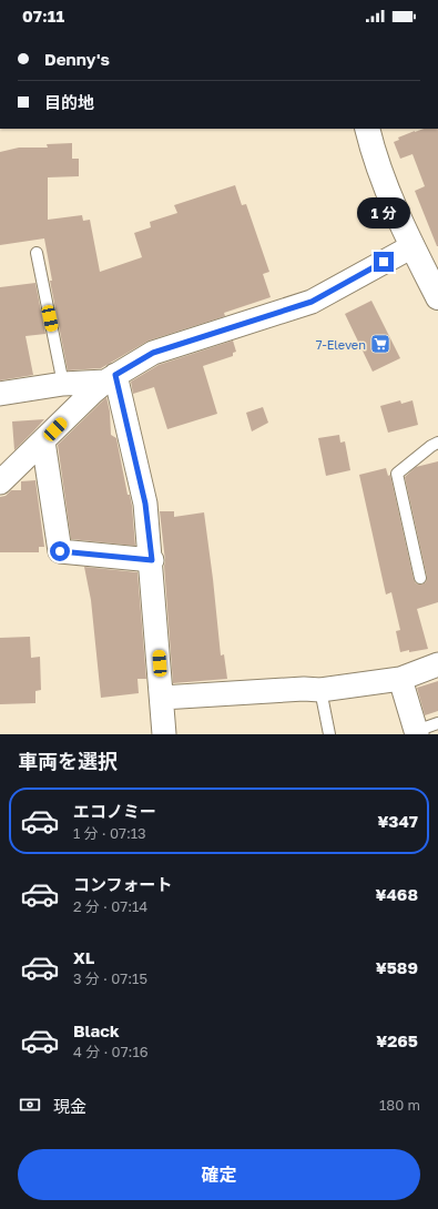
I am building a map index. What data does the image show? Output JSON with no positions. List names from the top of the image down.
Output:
{
  "places": {
    "supermarket": ["7-Eleven"]
  },
  "page": {
    "status": "07:11",
    "banner": ["Denny's", "目的地"],
    "bubble": "1 分",
    "heading": "車両を選択",
    "list": [
      {
        "name": "エコノミー",
        "note": "1 分 · 07:13",
        "value": "¥347"
      },
      {
        "name": "コンフォート",
        "note": "2 分 · 07:14",
        "value": "¥468"
      },
      {
        "name": "XL",
        "note": "3 分 · 07:15",
        "value": "¥589"
      },
      {
        "name": "Black",
        "note": "4 分 · 07:16",
        "value": "¥265"
      }
    ],
    "pay": ["現金", "180 m"],
    "buttons": "確定"
  }
}
